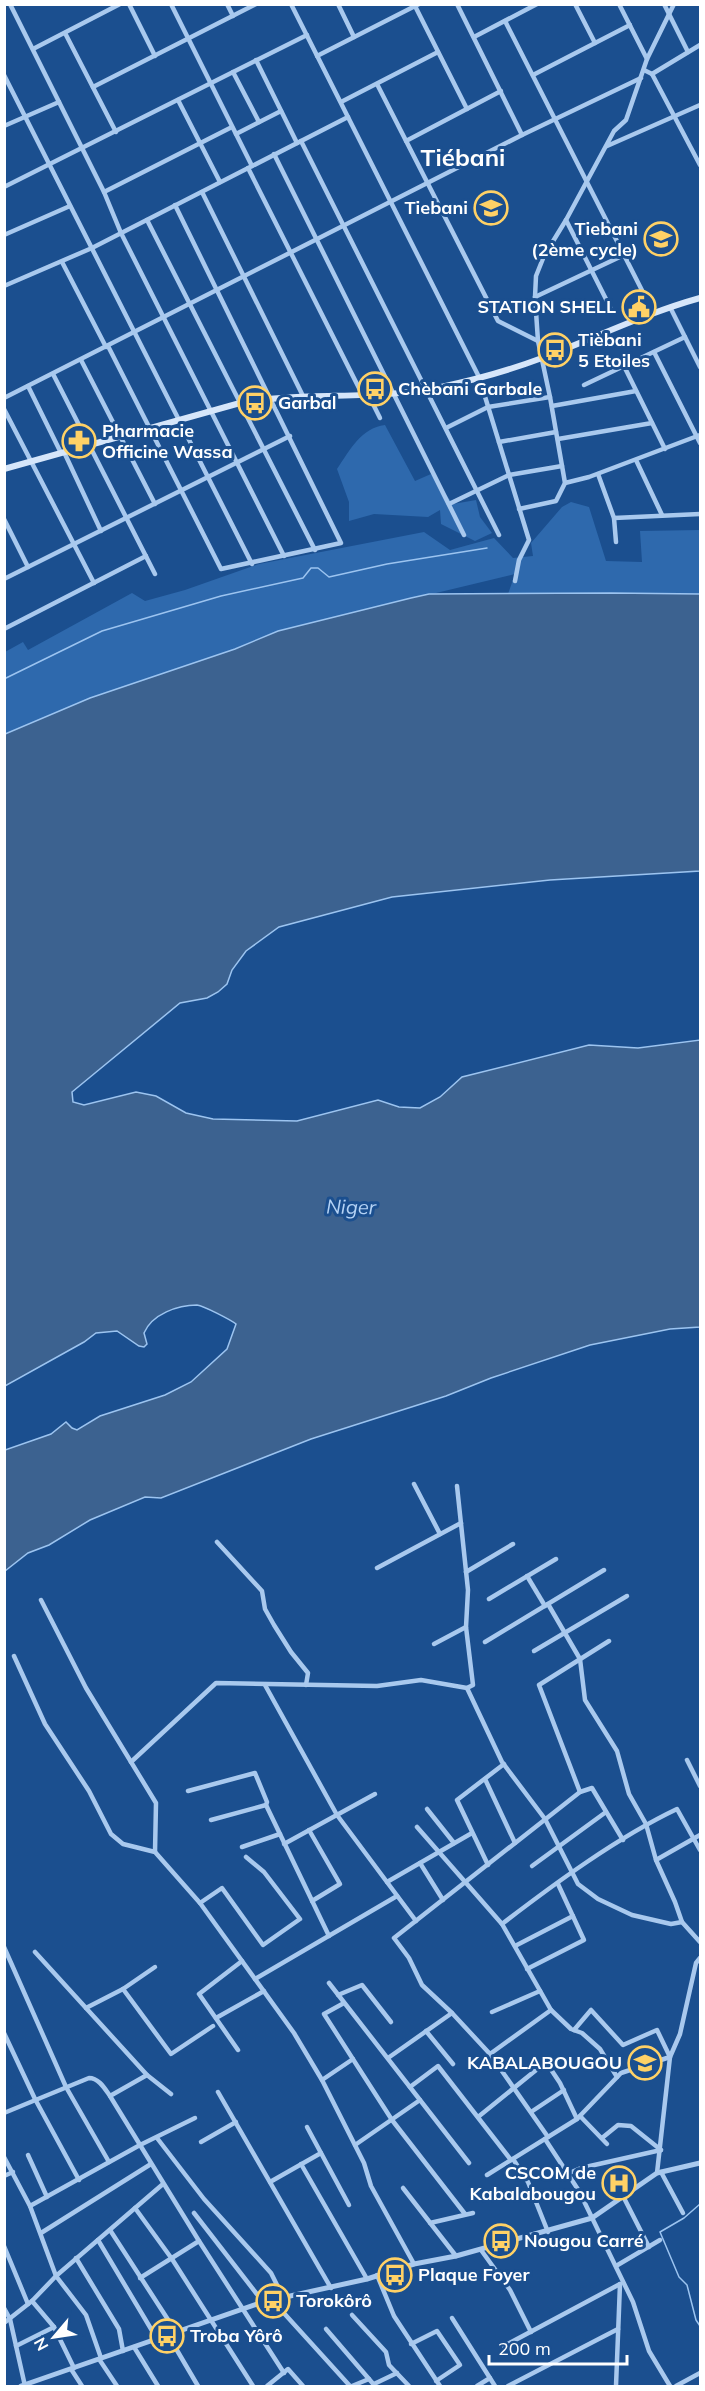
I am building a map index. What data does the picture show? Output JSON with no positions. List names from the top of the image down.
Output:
{
  "districts": ["Tiébani"],
  "water": ["Niger"],
  "places": {
    "school or university": ["Tiebani", "Tiebani (2ème cycle)", "KABALABOUGOU"],
    "public building": ["STATION SHELL"],
    "bus stop": [
      "Tièbani 5 Etoiles",
      "Chèbani Garbale",
      "Garbal",
      "Nougou Carré",
      "Plaque Foyer",
      "Torokôrô",
      "Troba Yôrô"
    ],
    "pharmacy": ["Pharmacie Officine Wassa"],
    "hospital": ["CSCOM de Kabalabougou"]
  },
  "scale_bar": "200 m",
  "north": "bottom left"
}
